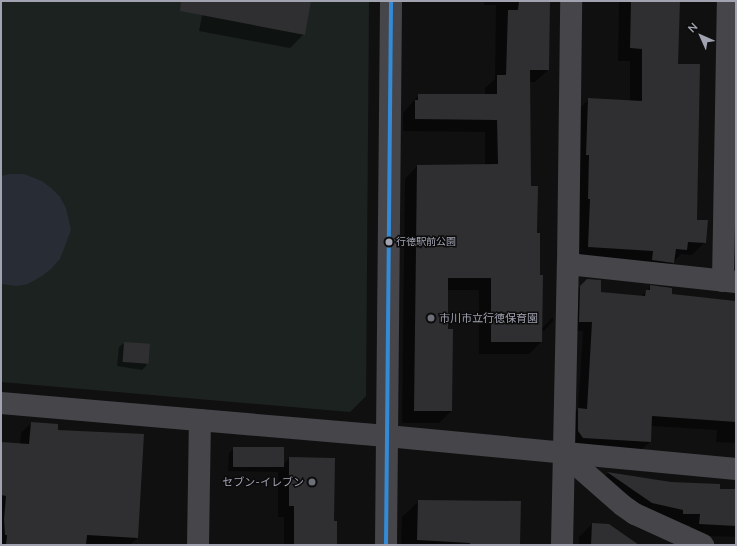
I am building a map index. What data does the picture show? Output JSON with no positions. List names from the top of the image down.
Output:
{
  "places": ["行徳駅前公園", "市川市立行徳保育園", "セブン-イレブン"],
  "north": "top left"
}
